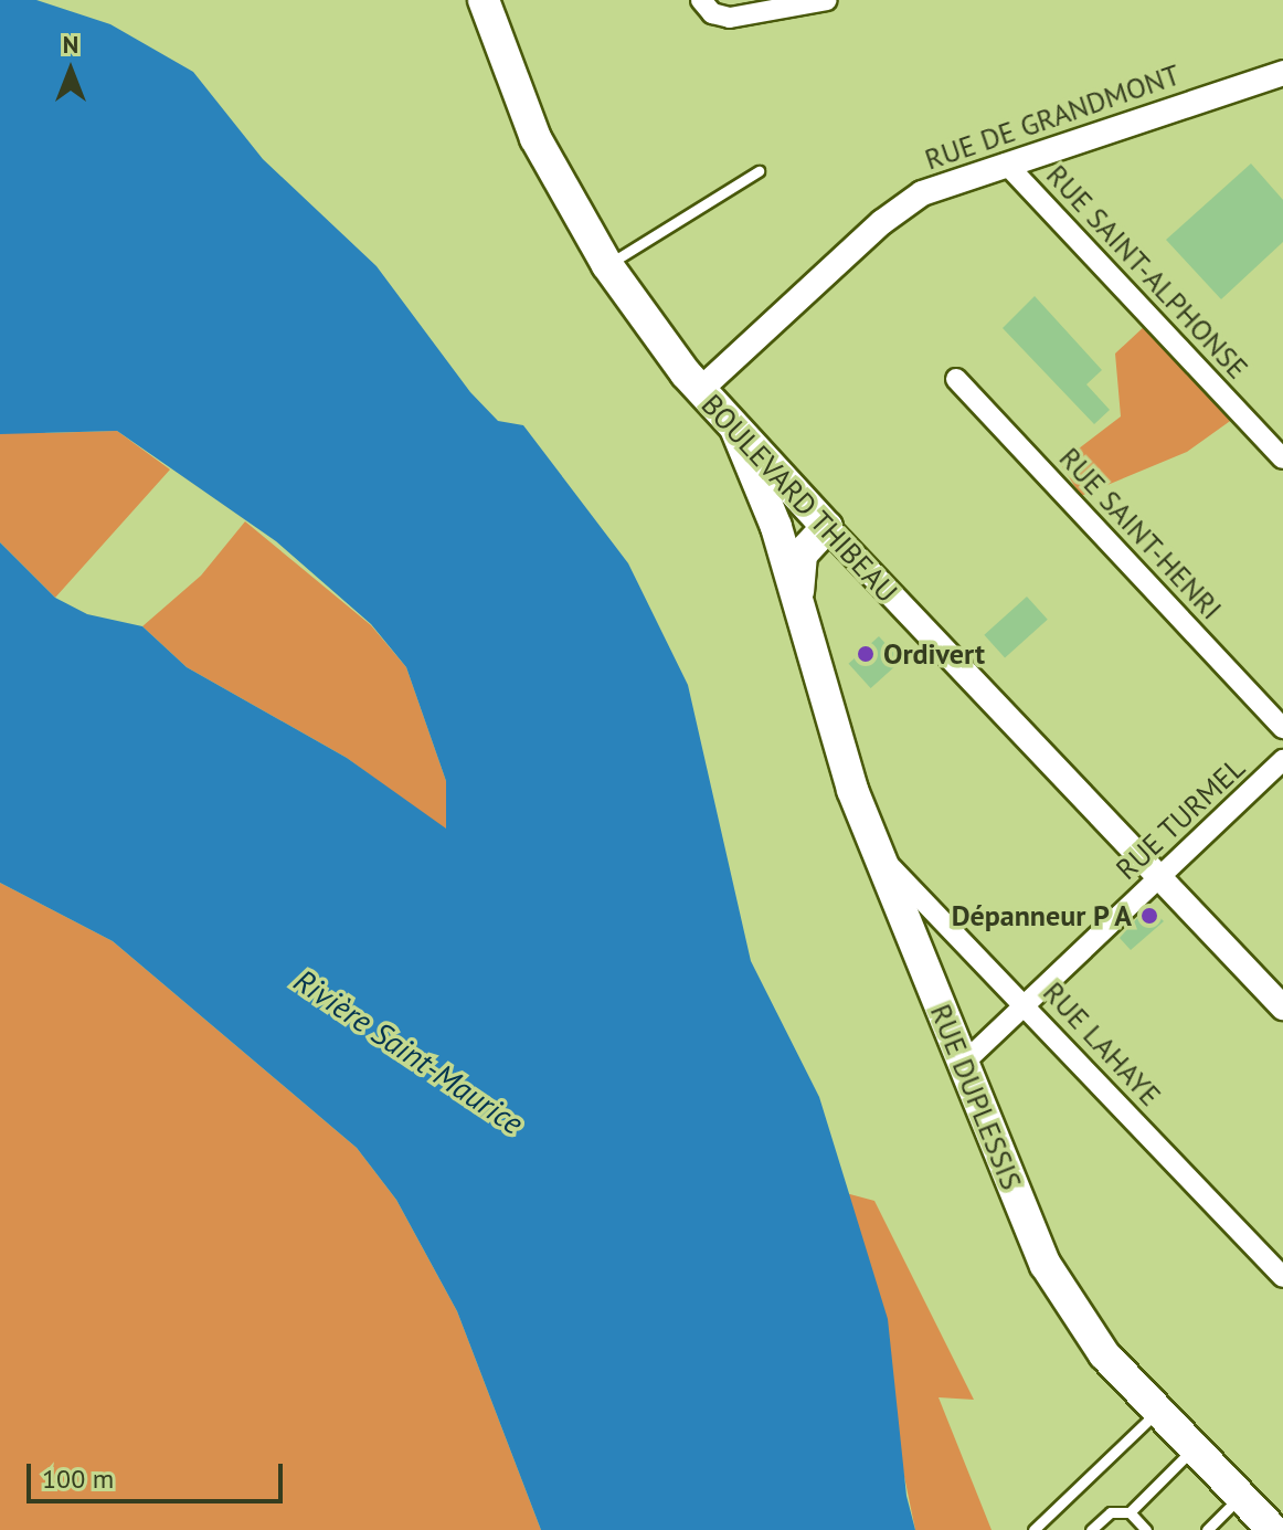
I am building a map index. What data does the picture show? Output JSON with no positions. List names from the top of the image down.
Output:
{
  "streets": {
    "main road": ["BOULEVARD THIBEAU", "RUE DUPLESSIS"],
    "street": [
      "RUE DE GRANDMONT",
      "RUE SAINT-ALPHONSE",
      "RUE SAINT-HENRI",
      "RUE TURMEL",
      "RUE LAHAYE"
    ]
  },
  "crossings": [
    ["RUE DE GRANDMONT", "RUE SAINT-ALPHONSE"],
    ["RUE DE GRANDMONT", "BOULEVARD THIBEAU"],
    ["BOULEVARD THIBEAU", "RUE TURMEL"],
    ["BOULEVARD THIBEAU", "RUE DUPLESSIS"],
    ["RUE TURMEL", "RUE LAHAYE"],
    ["RUE TURMEL", "RUE DUPLESSIS"],
    ["RUE LAHAYE", "RUE DUPLESSIS"]
  ],
  "water": ["Rivière Saint-Maurice"],
  "places": ["Ordivert", "Dépanneur P A"],
  "scale_bar": "100 m",
  "north": "top"
}
